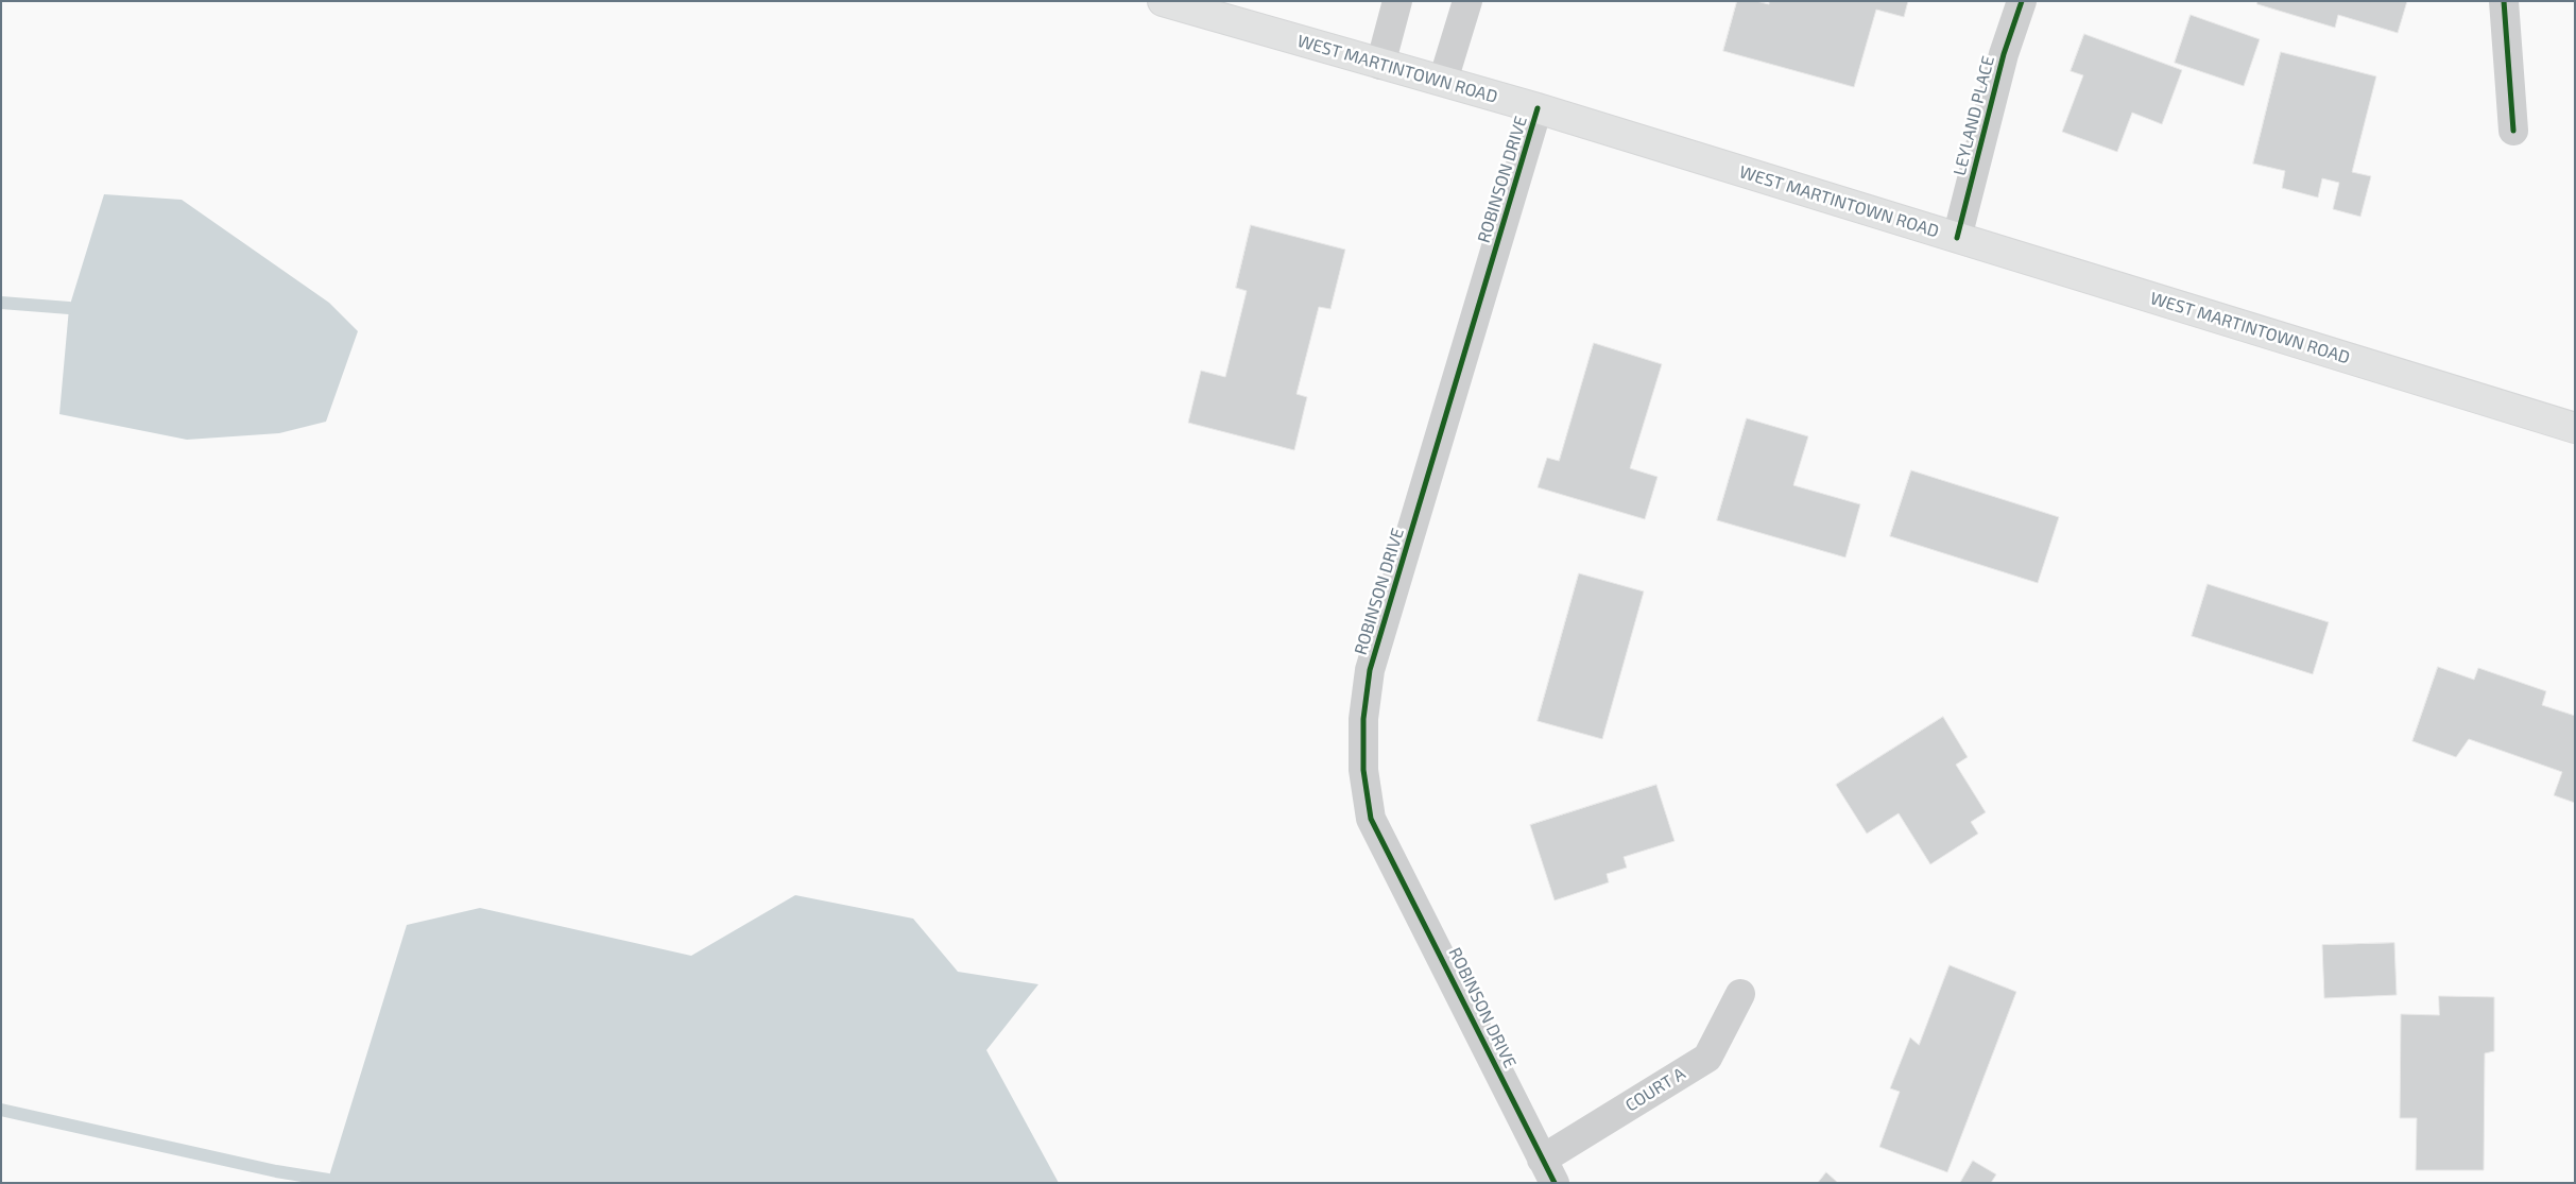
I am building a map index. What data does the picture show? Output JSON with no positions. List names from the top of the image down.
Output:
{
  "streets": {
    "main road": ["WEST MARTINTOWN ROAD"],
    "street": ["LEYLAND PLACE", "ROBINSON DRIVE", "COURT A"]
  },
  "crossings": [
    ["WEST MARTINTOWN ROAD", "LEYLAND PLACE"],
    ["WEST MARTINTOWN ROAD", "ROBINSON DRIVE"],
    ["ROBINSON DRIVE", "COURT A"]
  ]
}
